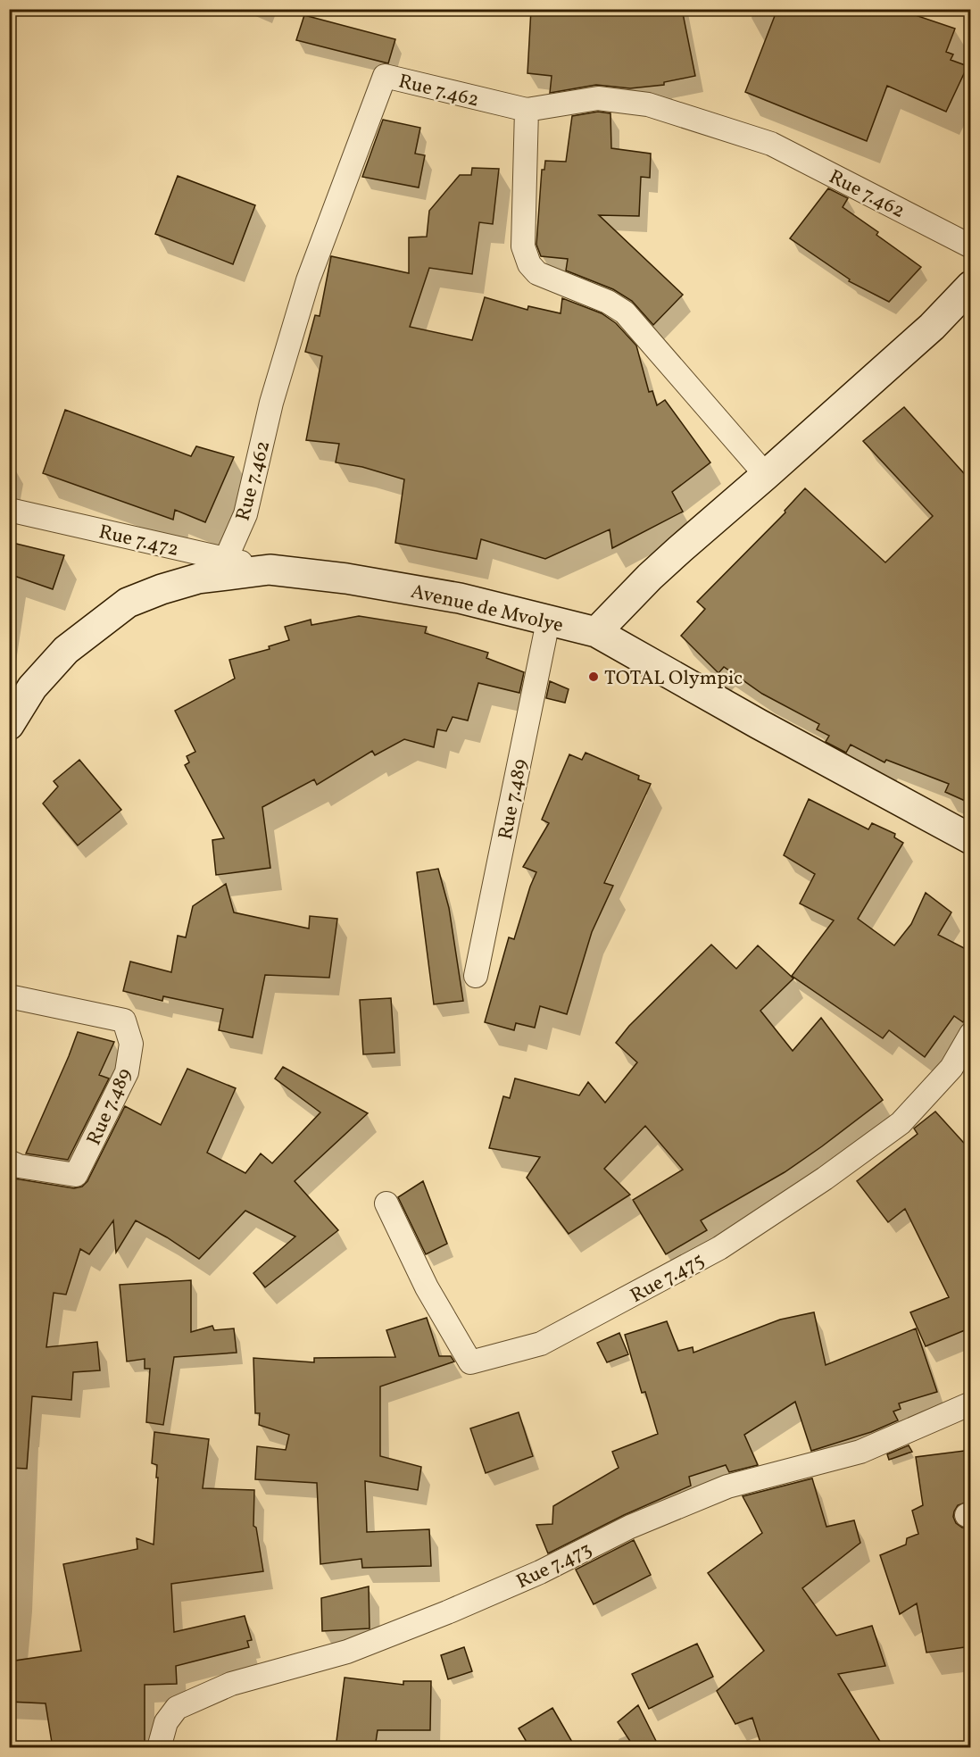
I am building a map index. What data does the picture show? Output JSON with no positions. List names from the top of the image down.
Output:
{
  "streets": {
    "street": [
      "Rue 7.462",
      "Rue 7.472",
      "Avenue de Mvolye",
      "Rue 7.489",
      "Rue 7.475",
      "Rue 7.473"
    ]
  },
  "crossings": [
    ["Rue 7.462", "Rue 7.472"],
    ["Rue 7.472", "Avenue de Mvolye"],
    ["Avenue de Mvolye", "Rue 7.489"]
  ],
  "places": ["TOTAL Olympic"]
}
